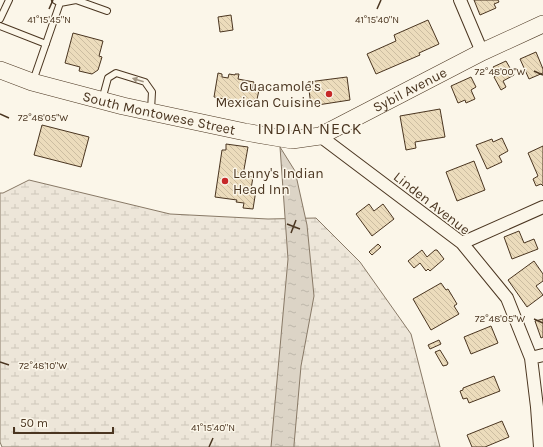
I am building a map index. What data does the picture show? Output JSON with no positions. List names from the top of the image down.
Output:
{
  "streets": {
    "main road": ["Sybil Avenue", "South Montowese Street"],
    "street": ["Linden Avenue"]
  },
  "crossings": [
    ["Sybil Avenue", "South Montowese Street"],
    ["Sybil Avenue", "Linden Avenue"],
    ["South Montowese Street", "Linden Avenue"]
  ],
  "districts": ["INDIAN NECK"],
  "places": ["Guacamole's Mexican Cuisine", "Lenny's Indian Head Inn"],
  "scale_bar": "50 m",
  "coordinates": [
    "41°15'45\"N",
    "41°15'40\"N",
    "72°48'00\"W",
    "72°48'05\"W",
    "72°48'10\"W"
  ]
}
